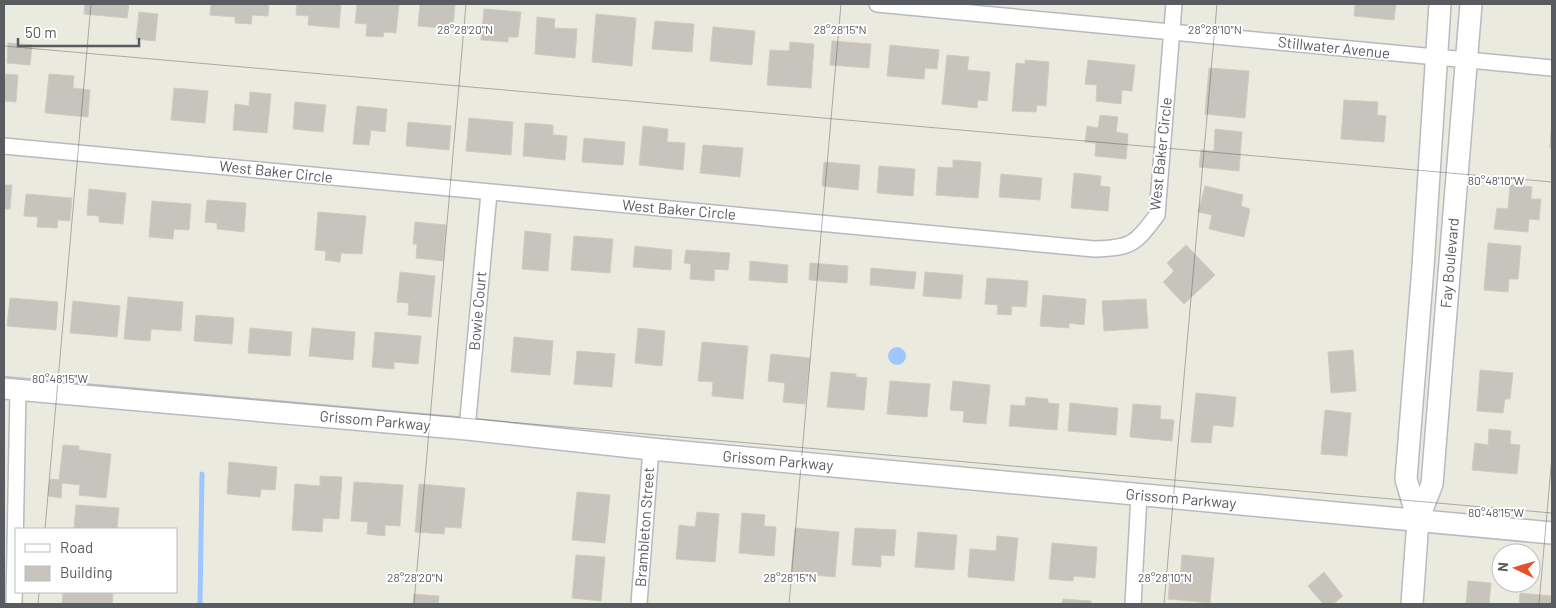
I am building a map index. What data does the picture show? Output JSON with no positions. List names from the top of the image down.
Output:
{
  "streets": {
    "main road": ["Fay Boulevard", "Grissom Parkway"],
    "street": [
      "Stillwater Avenue",
      "West Baker Circle",
      "Bowie Court",
      "Brambleton Street"
    ]
  },
  "crossings": [
    ["Stillwater Avenue", "West Baker Circle"],
    ["Stillwater Avenue", "Fay Boulevard"],
    ["West Baker Circle", "Bowie Court"],
    ["Fay Boulevard", "Grissom Parkway"],
    ["Bowie Court", "Grissom Parkway"],
    ["Grissom Parkway", "Brambleton Street"]
  ],
  "legend": ["Road", "Building"],
  "scale_bar": "50 m",
  "north": "left",
  "coordinates": [
    "28°28'20\"N",
    "28°28'15\"N",
    "28°28'10\"N",
    "80°48'10\"W",
    "80°48'15\"W"
  ]
}
